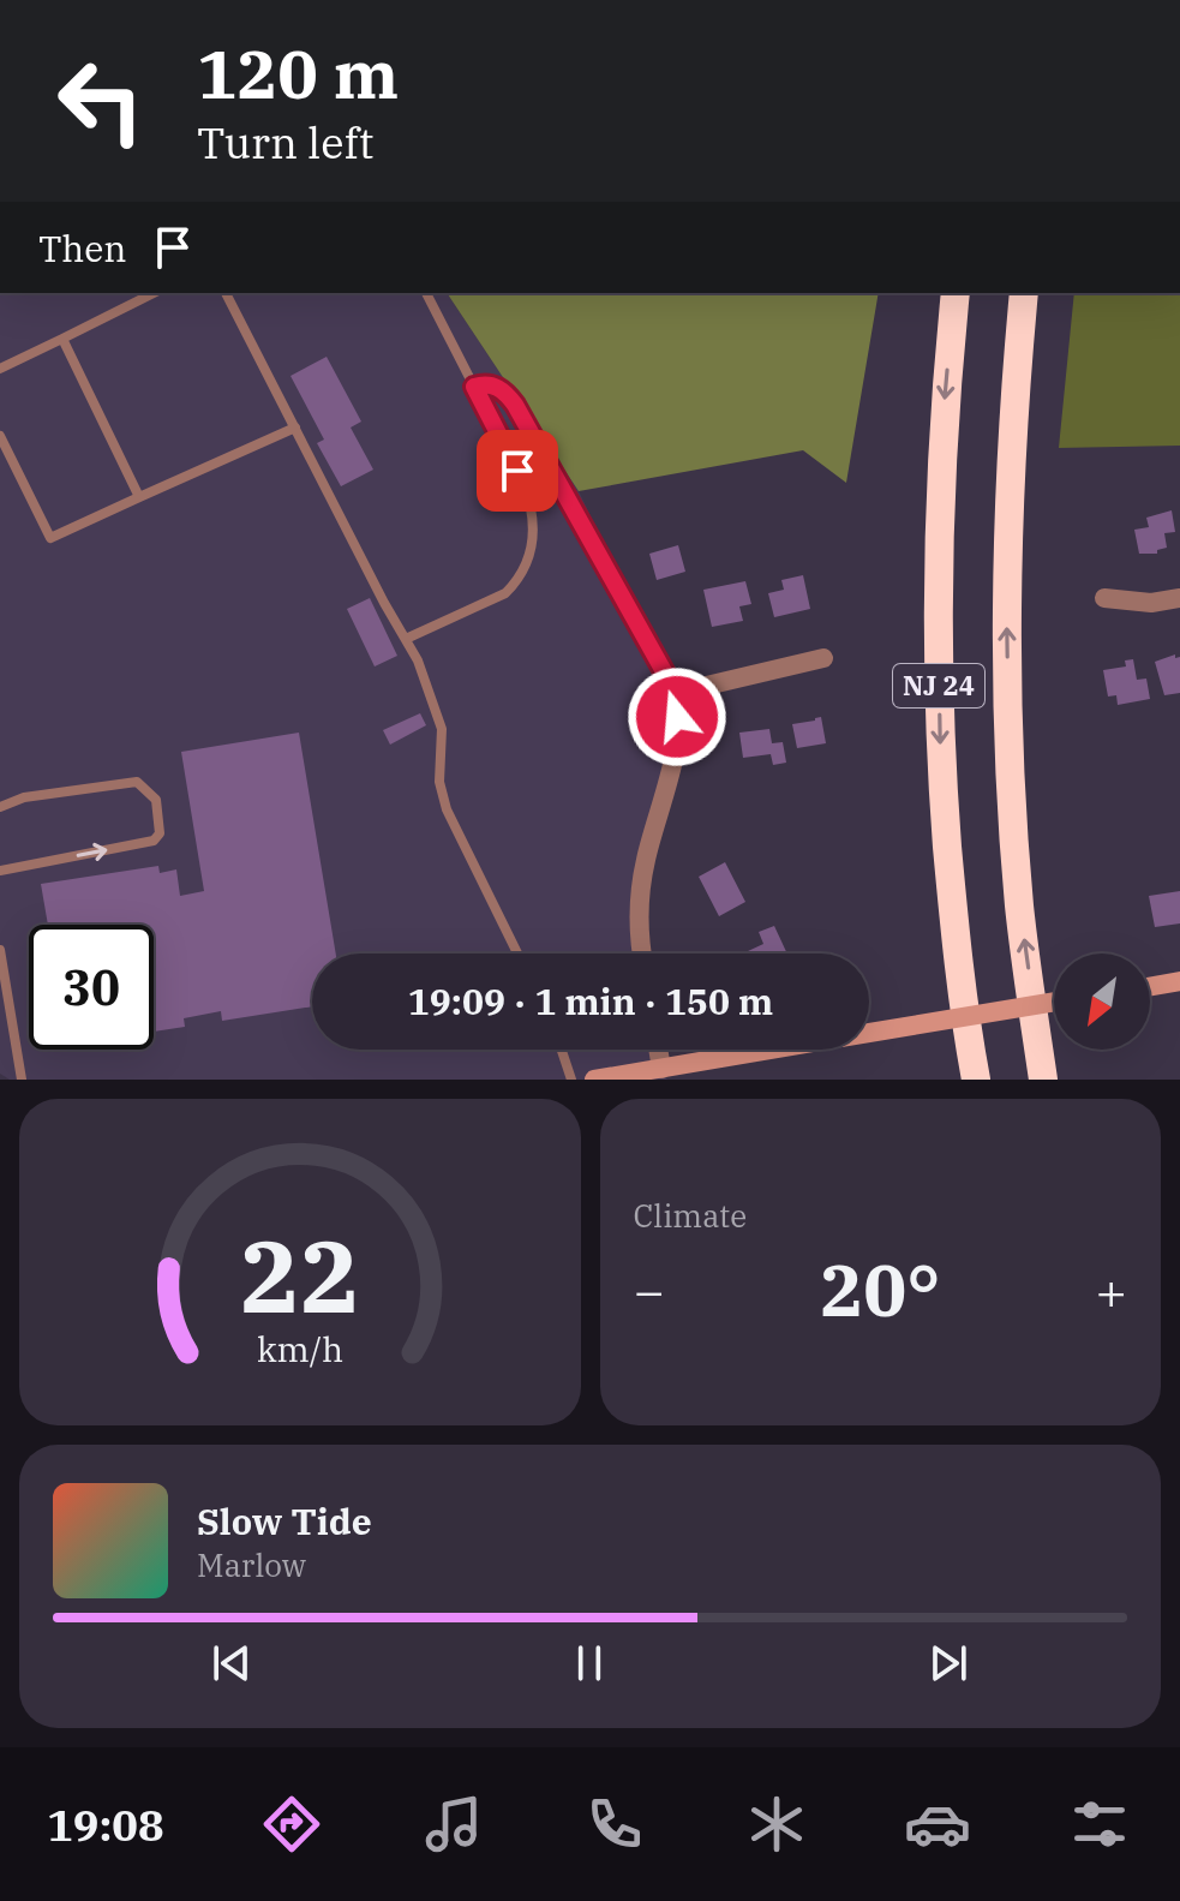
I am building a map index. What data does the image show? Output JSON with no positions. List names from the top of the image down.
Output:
{
  "streets": {
    "highway": ["NJ 24"]
  },
  "north": "bottom left",
  "page": {
    "turn": ["120 m", "Turn left"],
    "then": "Then",
    "limit": "30",
    "trip": "19:09 · 1 min · 150 m",
    "tile": "Climate",
    "heat": ["−", "20°", "+"],
    "song": ["Slow Tide", "Marlow"],
    "tabs": "19:08",
    "gauge": ["22", "km/h"]
  }
}
